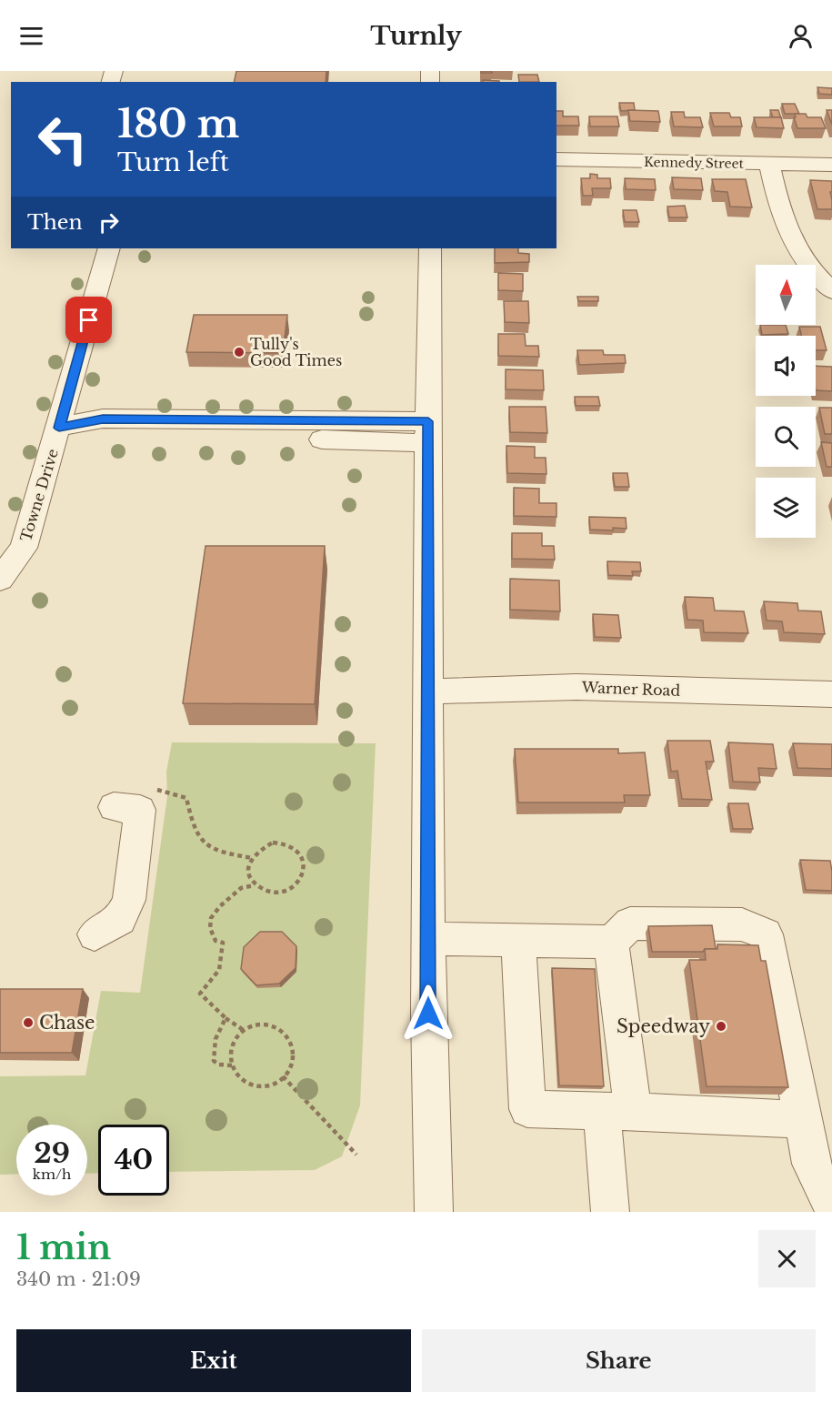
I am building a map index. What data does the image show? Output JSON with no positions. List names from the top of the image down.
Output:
{
  "streets": {
    "street": ["Kennedy Street", "Towne Drive", "Warner Road"]
  },
  "places": ["Tully's Good Times", "Chase", "Speedway"],
  "north": "top",
  "page": {
    "header": "Turnly",
    "turn": ["180 m", "Turn left"],
    "then": "Then",
    "speed": "29 km/h",
    "limit": "40",
    "heading": ["1 min", "340 m · 21:09"],
    "buttons": ["Exit", "Share"]
  }
}
